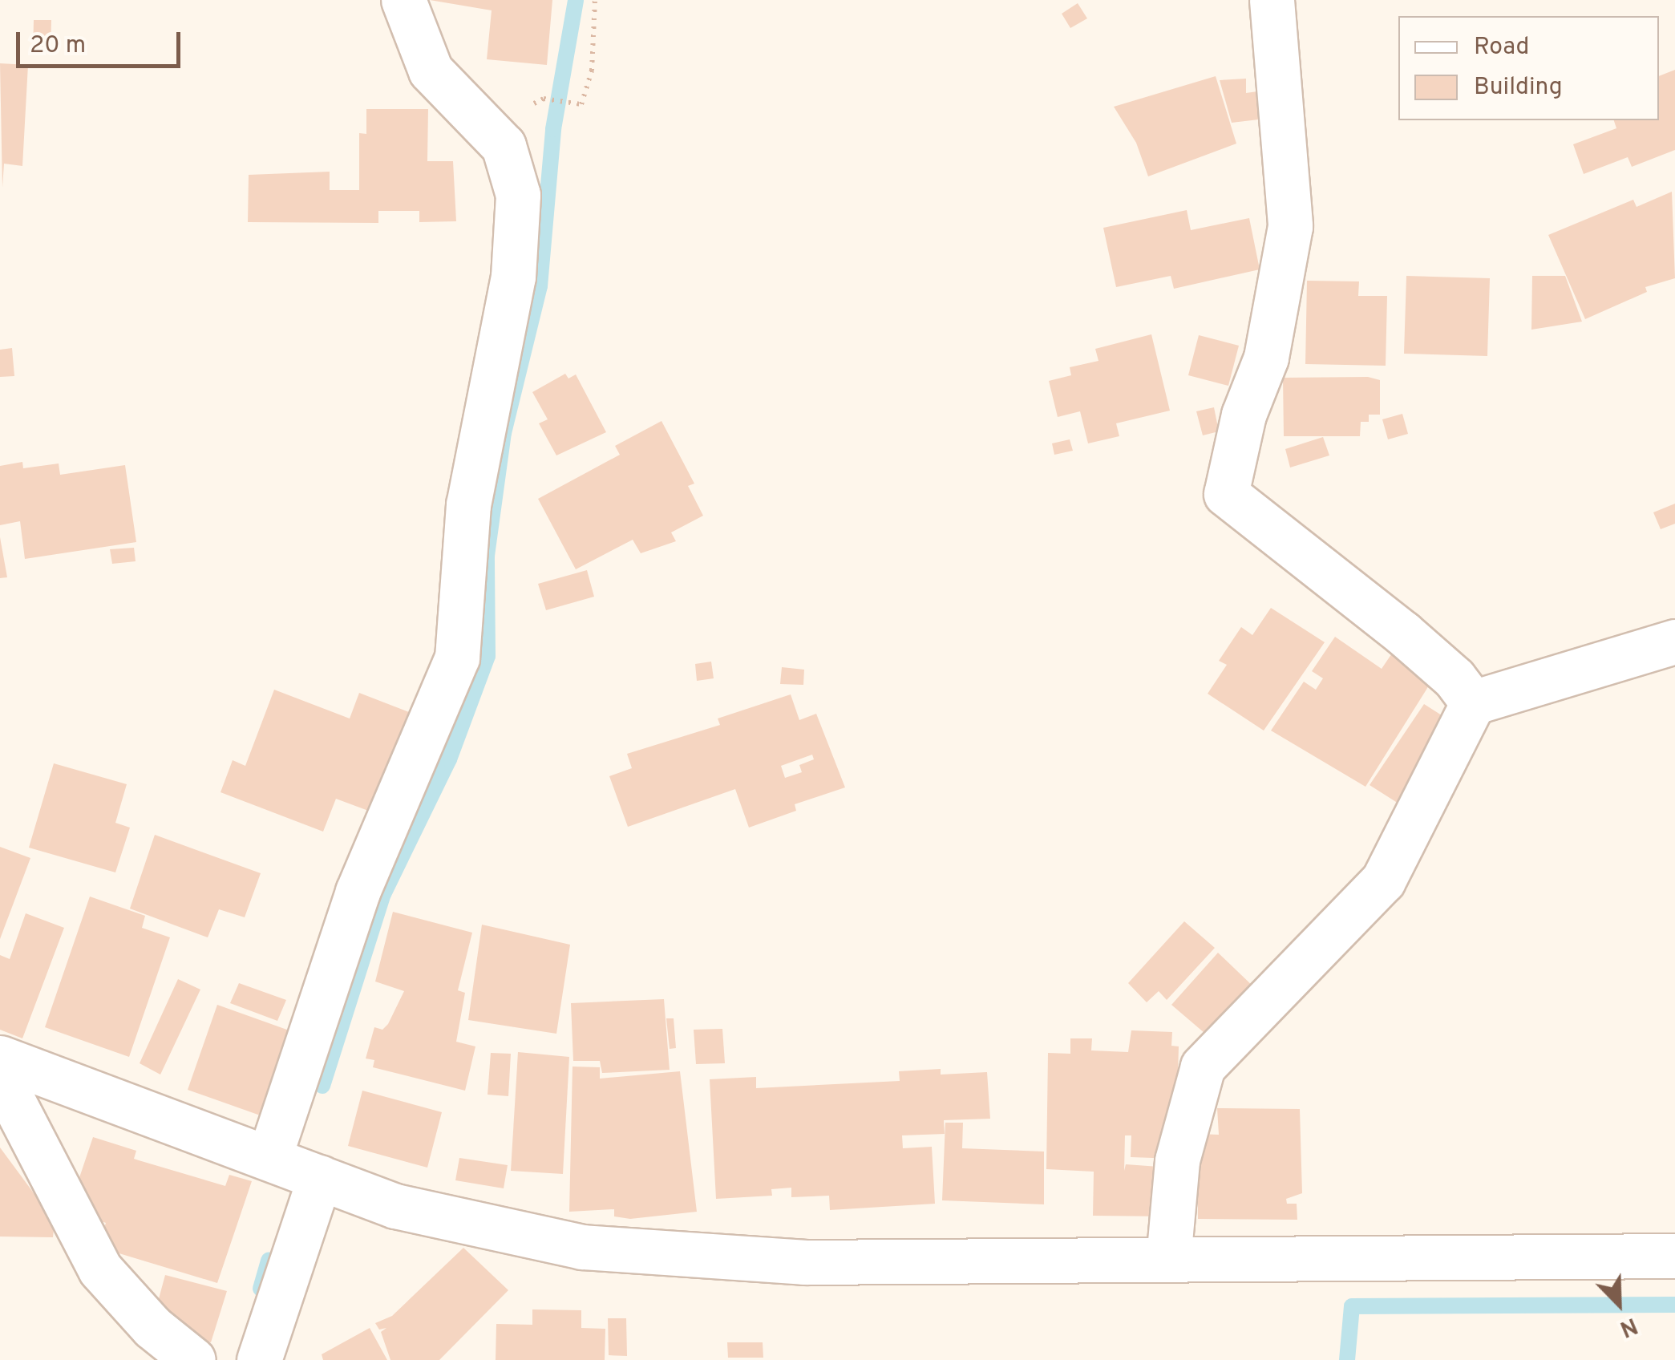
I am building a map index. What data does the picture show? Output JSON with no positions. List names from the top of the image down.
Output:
{
  "legend": ["Road", "Building"],
  "scale_bar": "20 m",
  "north": "bottom right"
}
